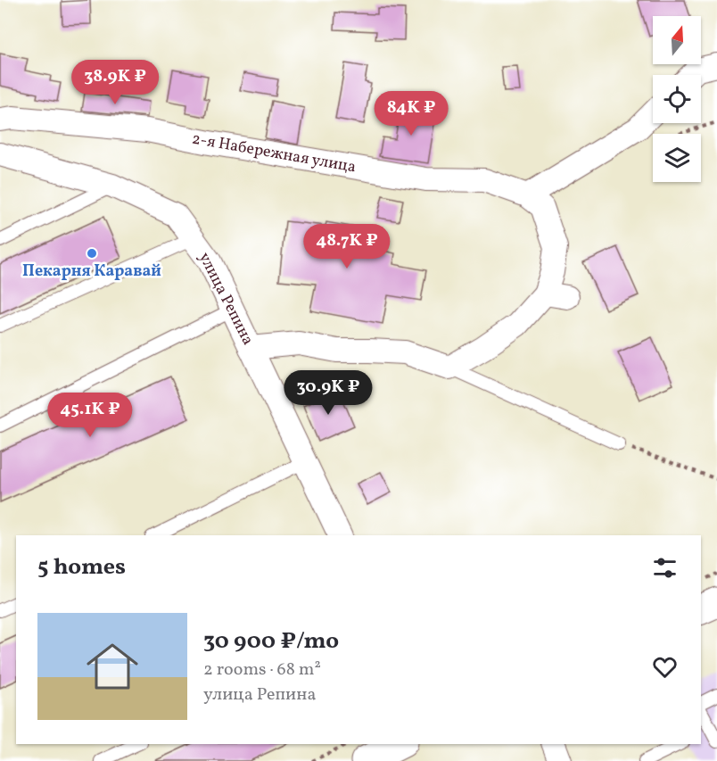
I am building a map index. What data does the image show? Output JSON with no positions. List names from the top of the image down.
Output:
{
  "streets": {
    "street": ["2-я Набережная улица", "улица Репина"]
  },
  "places": ["Пекарня Каравай"],
  "north": "top",
  "page": {
    "price": [
      "38.9K ₽",
      "84K ₽",
      "48.7K ₽",
      "30.9K ₽",
      "45.1K ₽"
    ],
    "heading": "5 homes",
    "list": [
      {
        "name": "30 900 ₽/mo",
        "note": "2 rooms · 68 m² · улица Репина"
      }
    ]
  }
}
